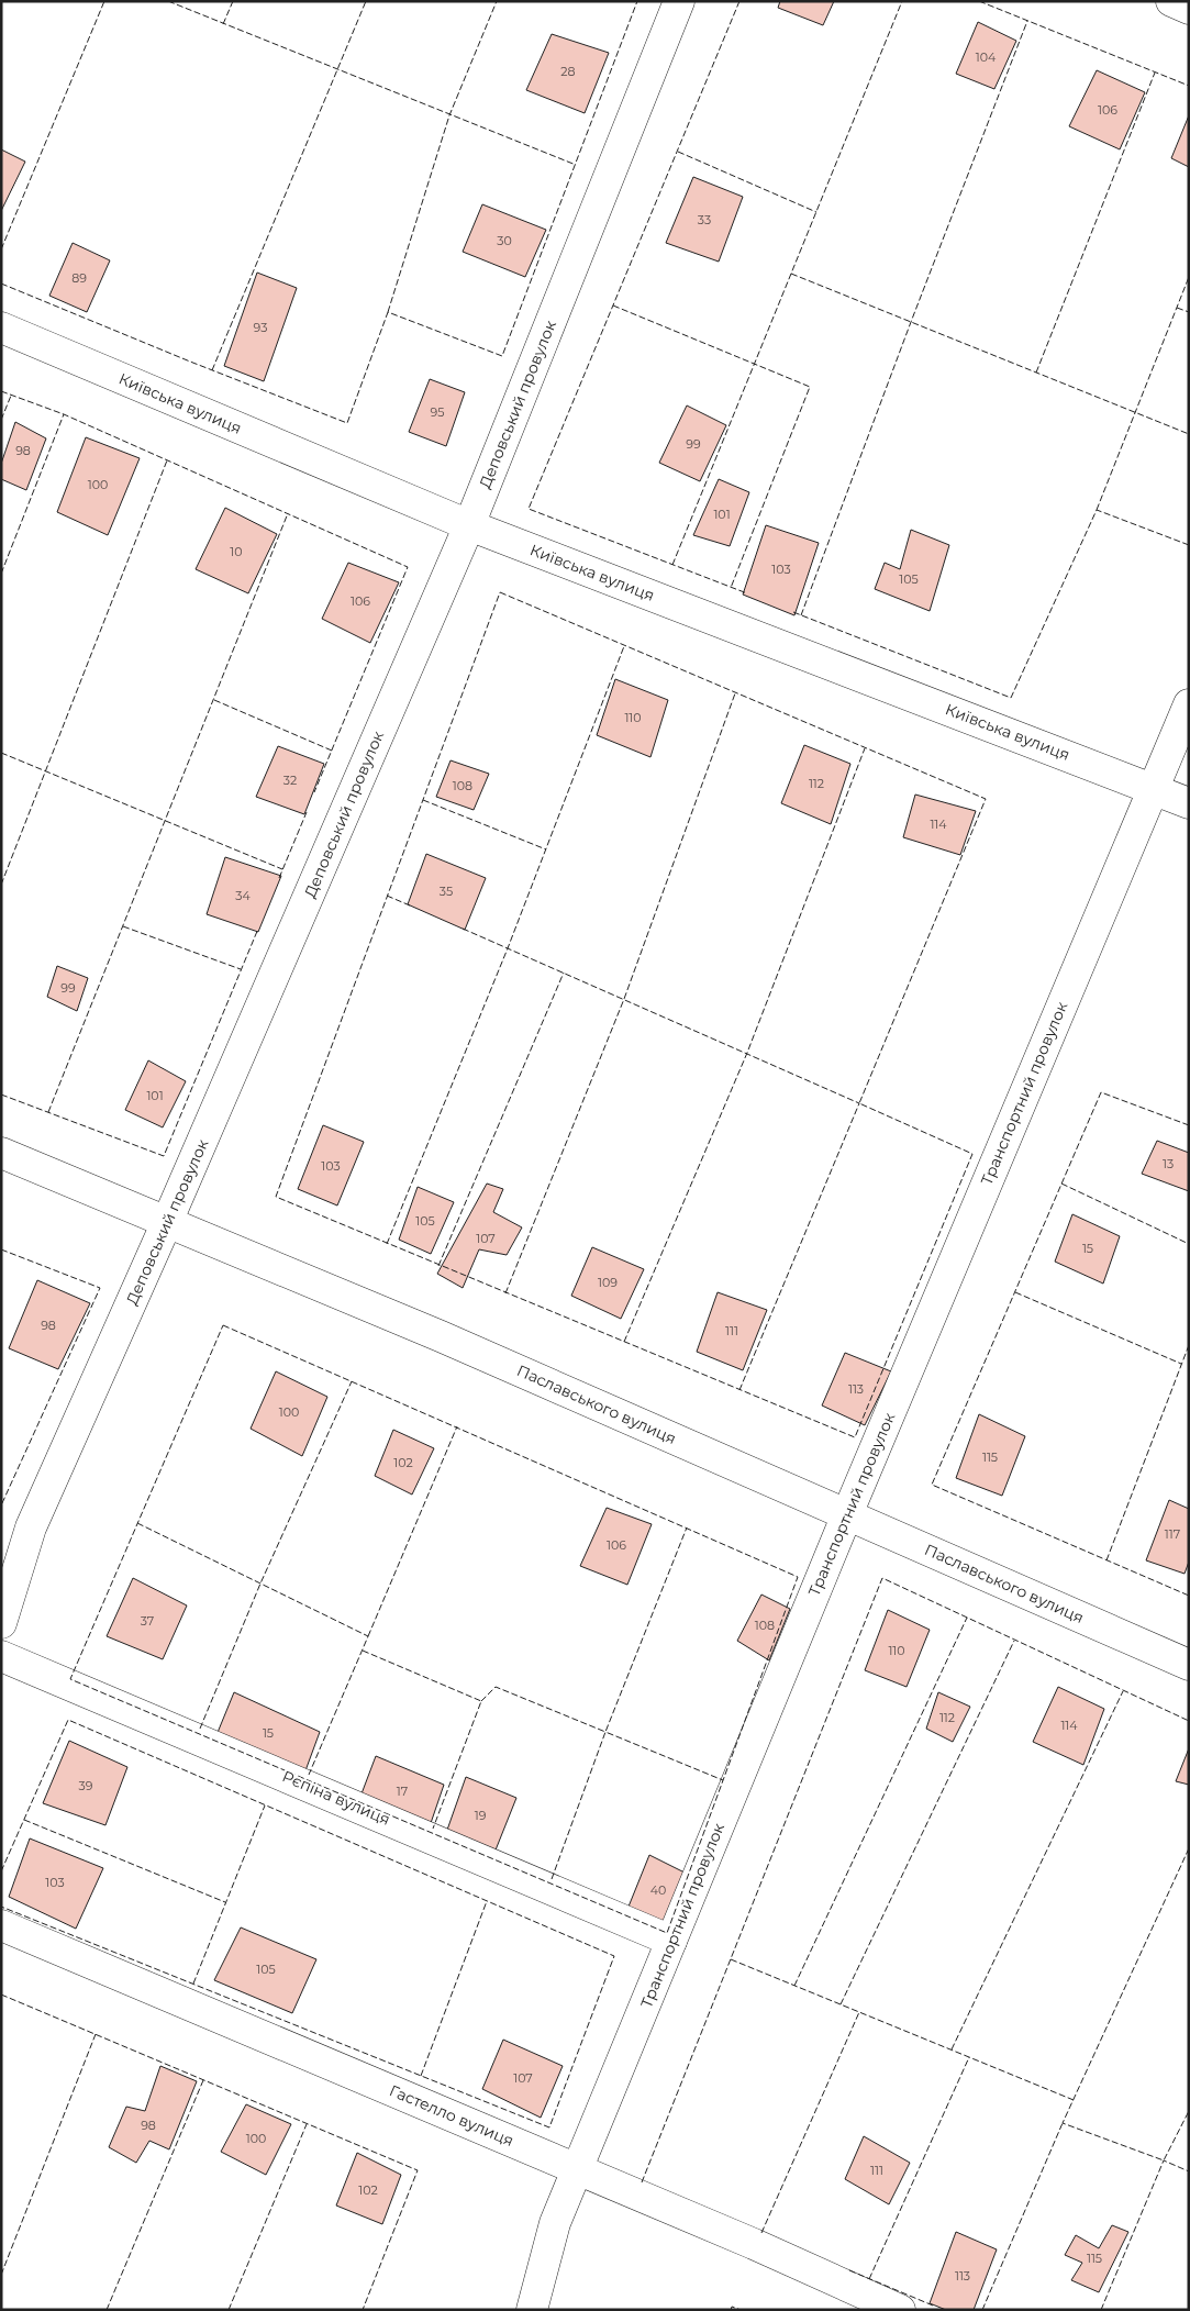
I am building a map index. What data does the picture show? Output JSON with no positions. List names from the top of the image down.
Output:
{
  "streets": {
    "street": [
      "Київська вулиця",
      "Деповський провулок",
      "Транспортний провулок",
      "Паславського вулиця",
      "Рєпіна вулиця",
      "Гастелло вулиця"
    ]
  },
  "crossings": [
    ["Київська вулиця", "Деповський провулок"],
    ["Київська вулиця", "Транспортний провулок"],
    ["Деповський провулок", "Паславського вулиця"],
    ["Транспортний провулок", "Паславського вулиця"],
    ["Транспортний провулок", "Рєпіна вулиця"],
    ["Транспортний провулок", "Гастелло вулиця"]
  ],
  "house_numbers": [
    "104",
    "28",
    "106",
    "33",
    "30",
    "89",
    "93",
    "95",
    "99",
    "98",
    "100",
    "101",
    "10",
    "103",
    "105",
    "106",
    "110",
    "32",
    "112",
    "108",
    "114",
    "35",
    "34",
    "99",
    "101",
    "13",
    "103",
    "105",
    "107",
    "15",
    "109",
    "98",
    "111",
    "113",
    "100",
    "115",
    "102",
    "117",
    "106",
    "37",
    "108",
    "110",
    "112",
    "114",
    "15",
    "39",
    "17",
    "19",
    "103",
    "40",
    "105",
    "107",
    "98",
    "100",
    "111",
    "102",
    "115",
    "113"
  ]
}
